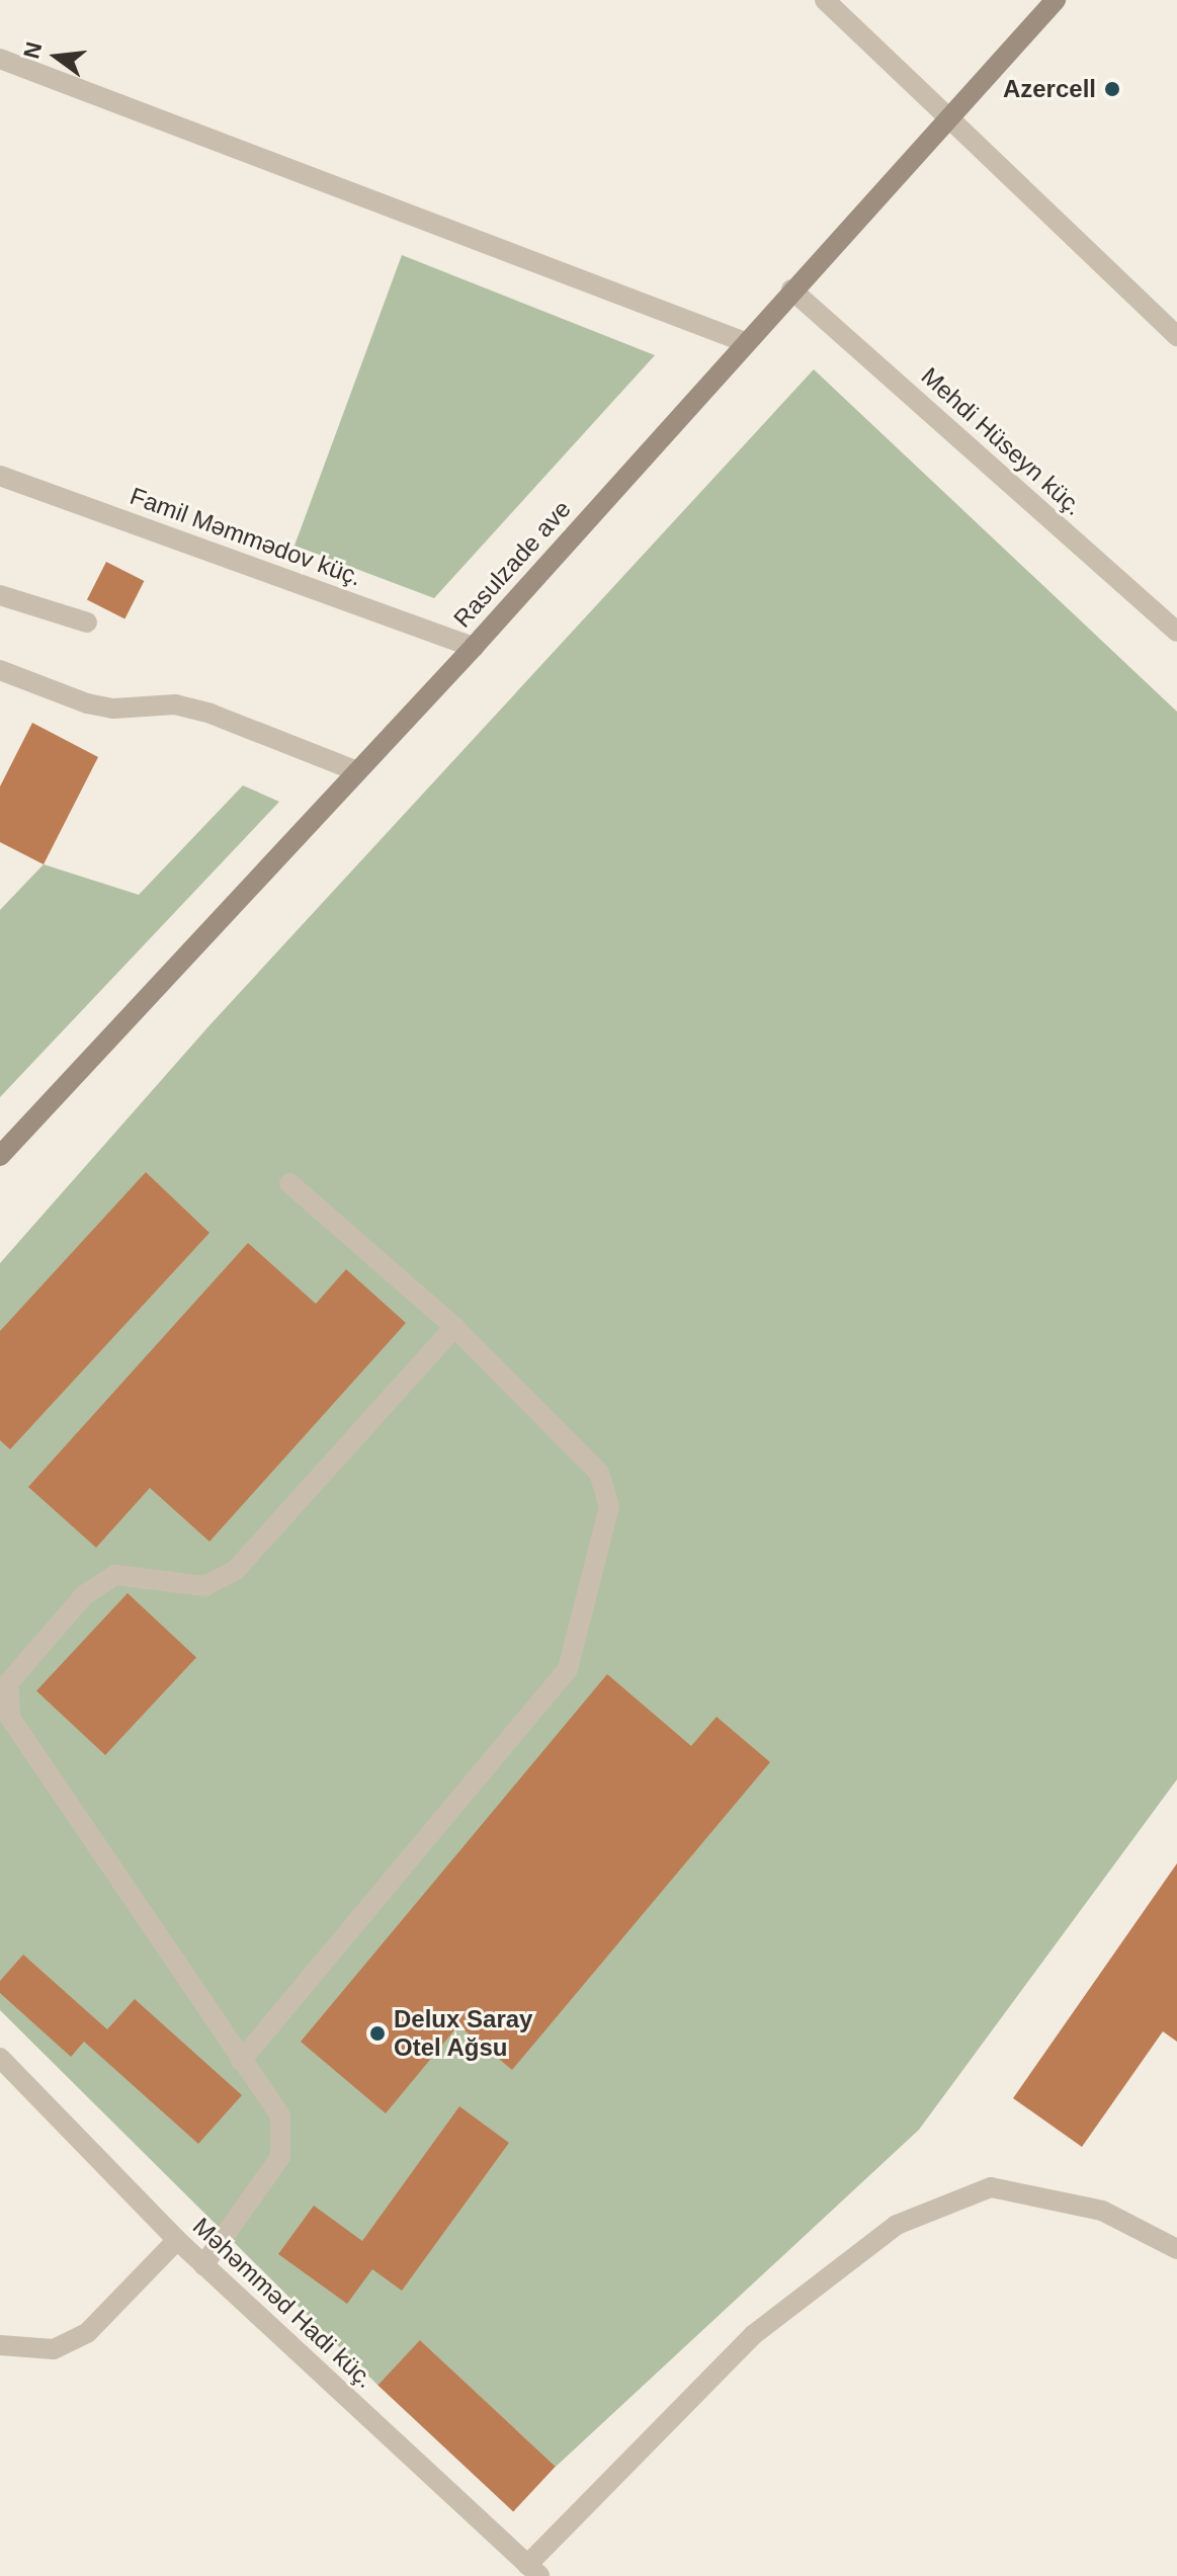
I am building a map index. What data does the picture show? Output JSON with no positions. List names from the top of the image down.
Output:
{
  "streets": {
    "main road": ["Rasulzade ave"],
    "street": ["Mehdi Hüseyn küç.", "Famil Məmmədov küç.", "Məhəmməd Hadi küç."]
  },
  "crossings": [
    ["Mehdi Hüseyn küç.", "Rasulzade ave"],
    ["Famil Məmmədov küç.", "Rasulzade ave"]
  ],
  "places": ["Azercell", "Delux Saray Otel Ağsu"],
  "north": "left"
}
